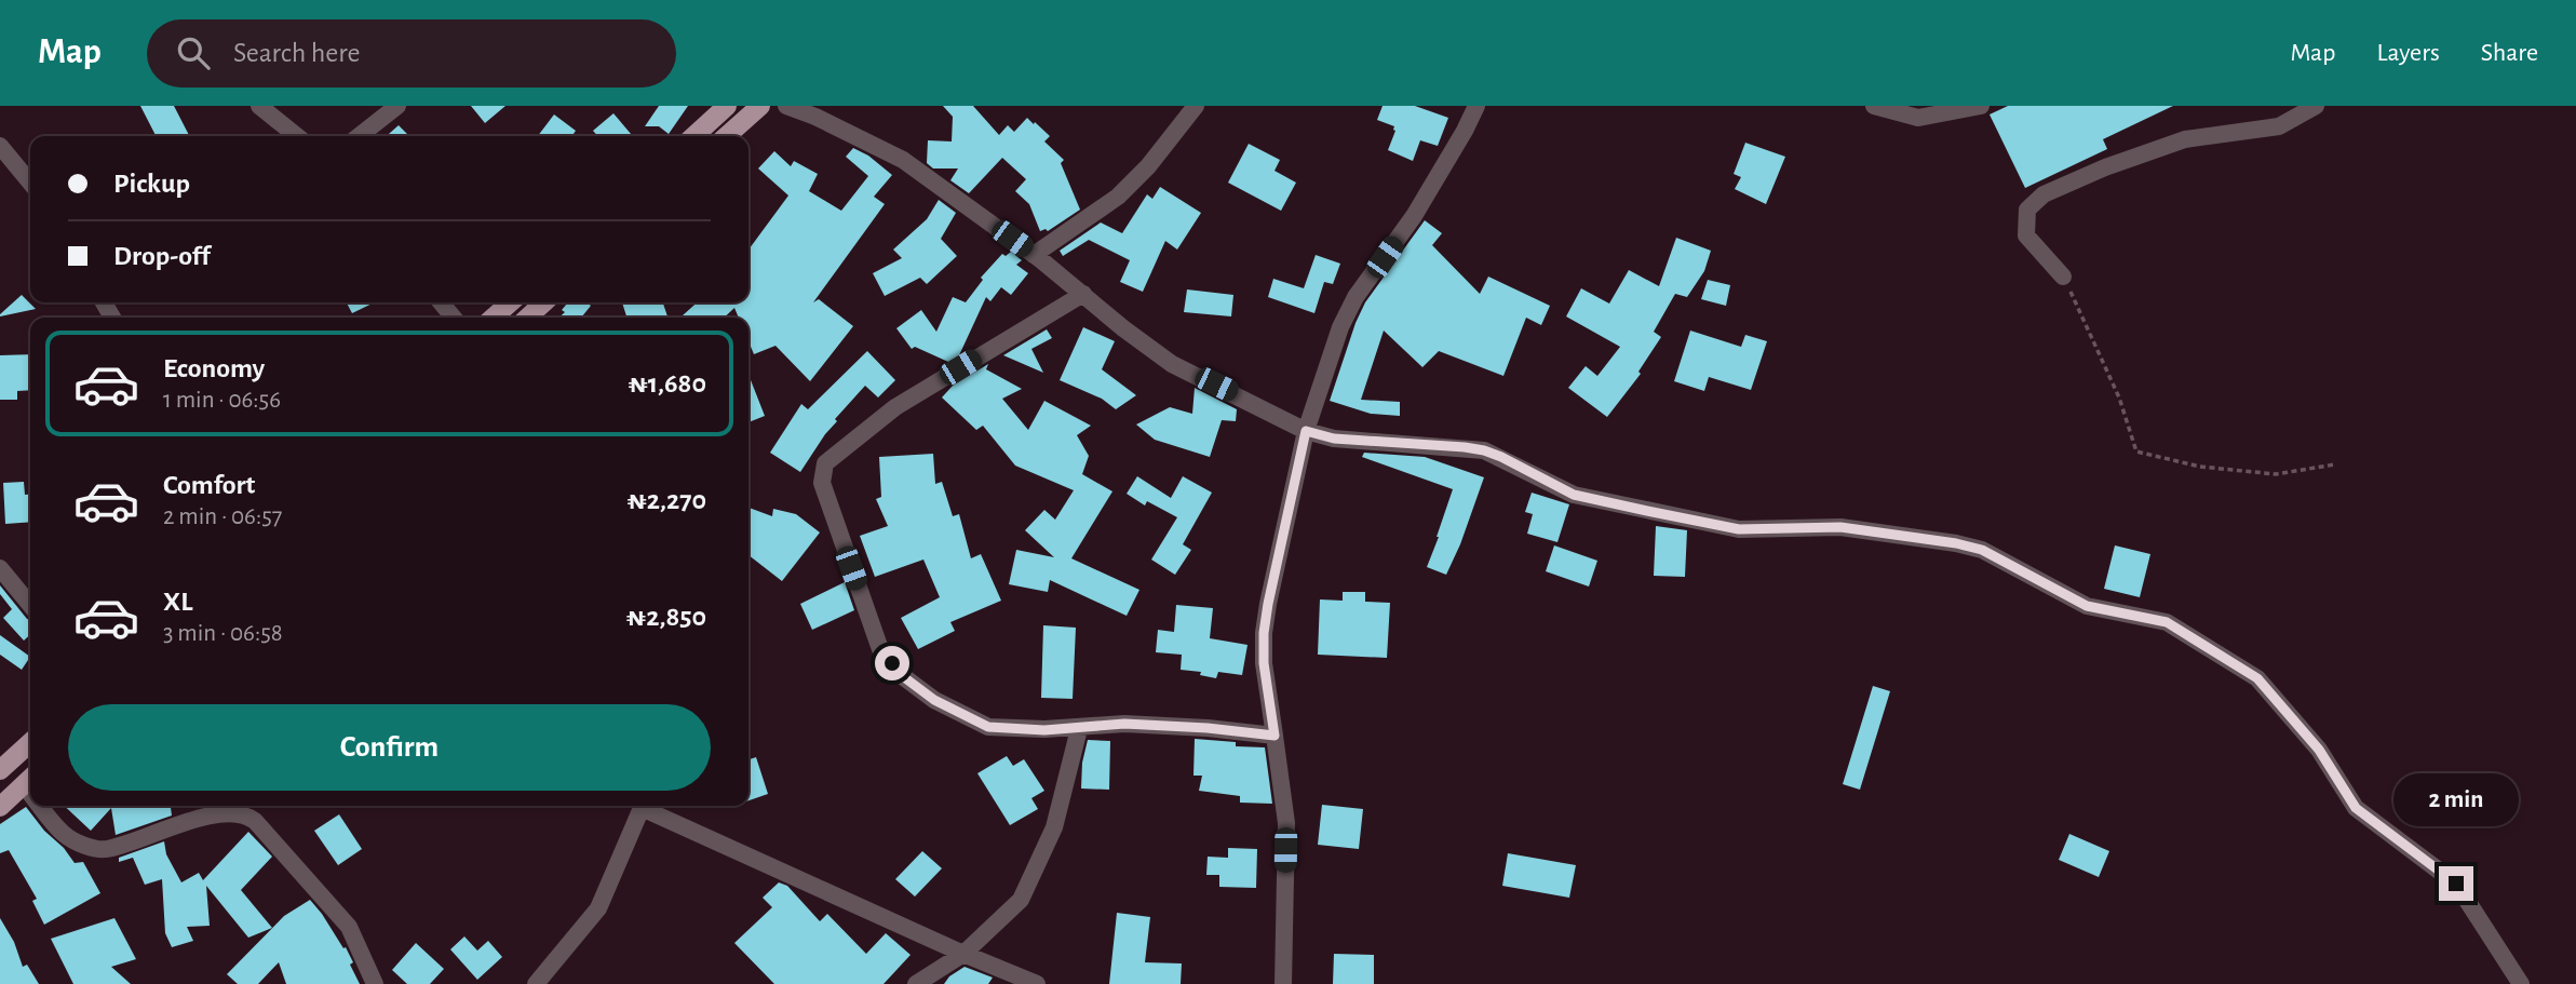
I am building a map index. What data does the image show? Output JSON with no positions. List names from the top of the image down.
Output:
{
  "page": {
    "header": "Map",
    "search": "Search here",
    "nav": ["Map", "Layers", "Share"],
    "banner": ["Pickup", "Drop-off"],
    "list": [
      {
        "name": "Economy",
        "note": "1 min · 06:56",
        "value": "₦1,680"
      },
      {
        "name": "Comfort",
        "note": "2 min · 06:57",
        "value": "₦2,270"
      },
      {
        "name": "XL",
        "note": "3 min · 06:58",
        "value": "₦2,850"
      }
    ],
    "buttons": "Confirm",
    "bubble": "2 min"
  }
}
